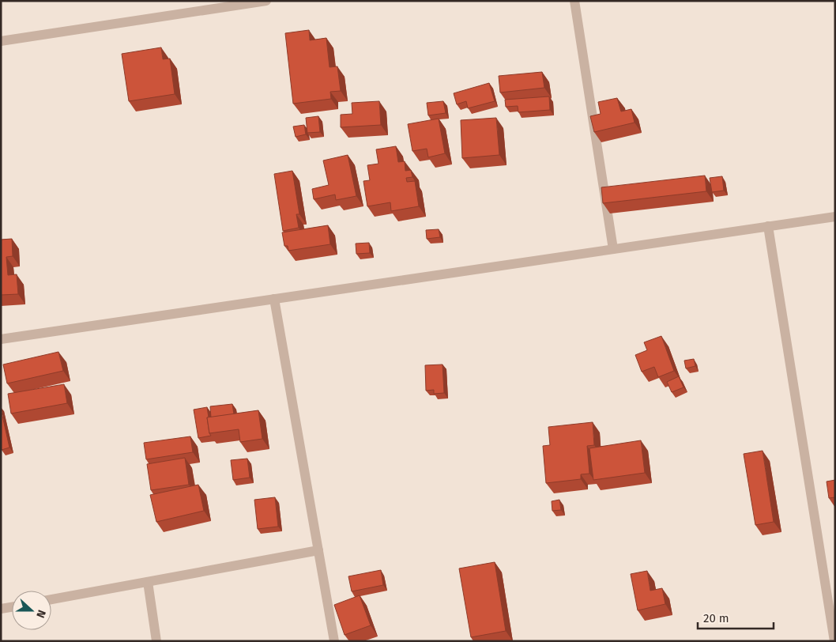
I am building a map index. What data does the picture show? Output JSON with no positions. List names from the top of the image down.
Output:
{
  "scale_bar": "20 m",
  "north": "right"
}
